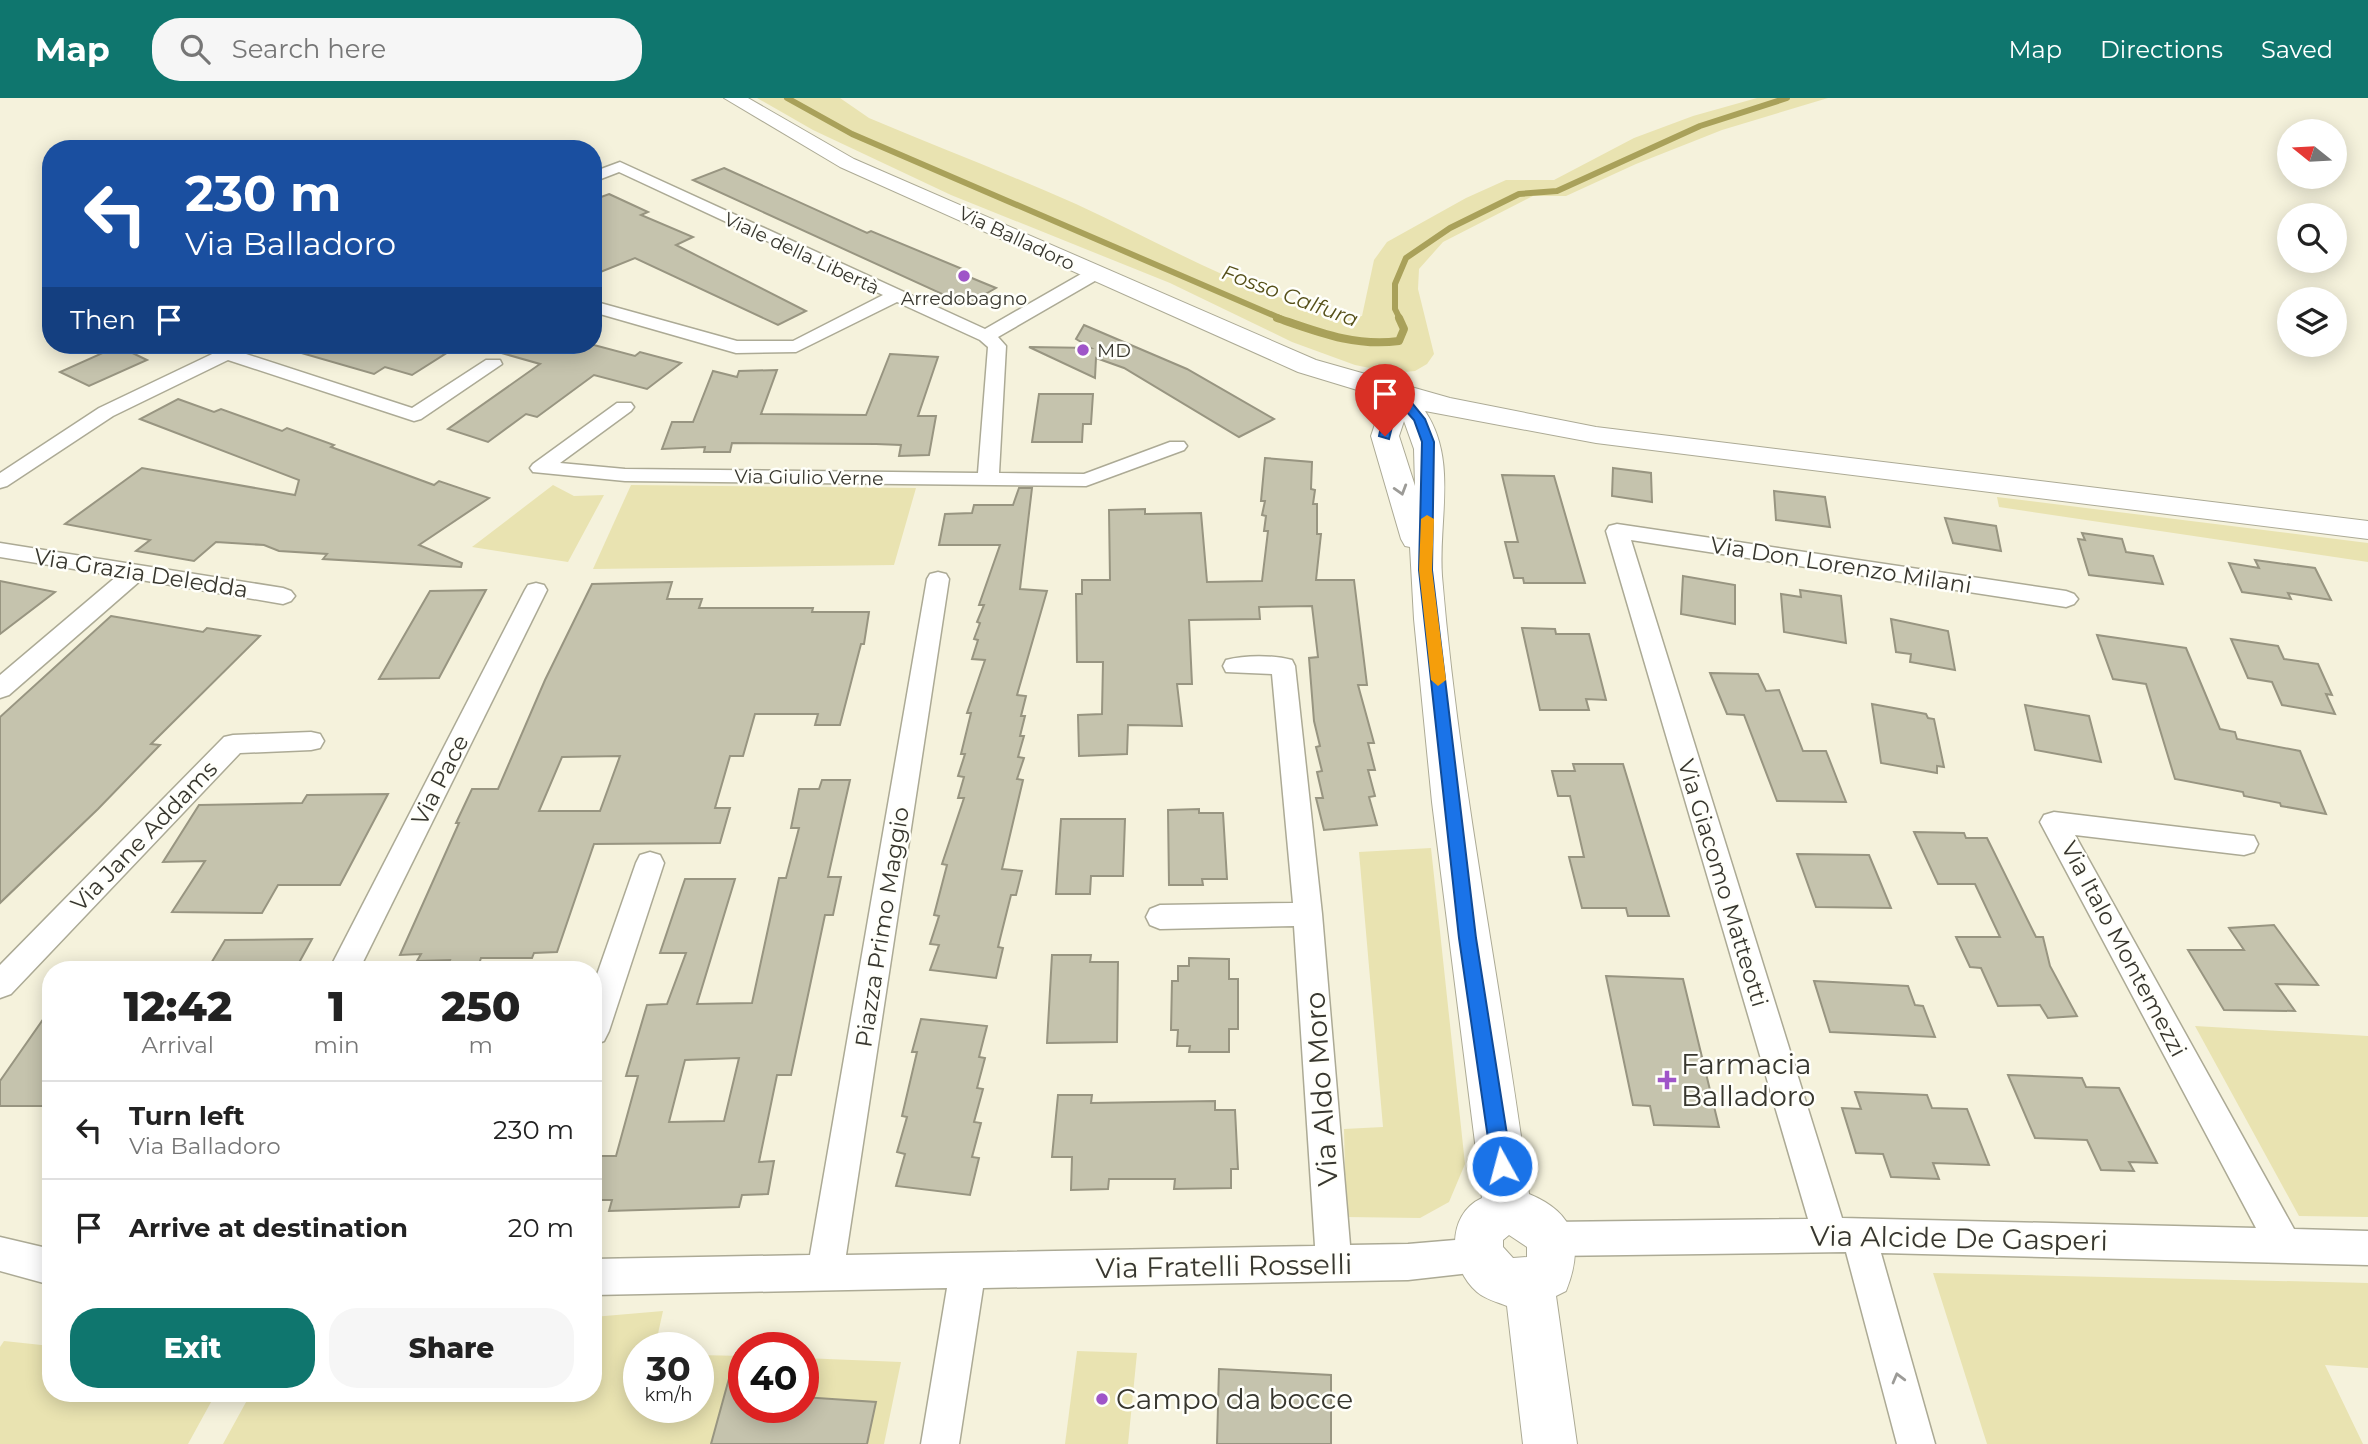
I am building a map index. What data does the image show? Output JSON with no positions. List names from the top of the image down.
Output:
{
  "streets": {
    "street": [
      "Via Balladoro",
      "Viale della Libertà",
      "Via Giulio Verne",
      "Via Don Lorenzo Milani",
      "Via Grazia Deledda",
      "Via Pace",
      "Via Jane Addams",
      "Via Giacomo Matteotti",
      "Piazza Primo Maggio",
      "Via Italo Montemezzi",
      "Via Aldo Moro",
      "Via Alcide De Gasperi",
      "Via Fratelli Rosselli"
    ]
  },
  "crossings": [
    ["Via Don Lorenzo Milani", "Via Giacomo Matteotti"],
    ["Via Giacomo Matteotti", "Via Alcide De Gasperi"],
    ["Piazza Primo Maggio", "Via Fratelli Rosselli"],
    ["Via Italo Montemezzi", "Via Alcide De Gasperi"],
    ["Via Aldo Moro", "Via Fratelli Rosselli"],
    ["Via Alcide De Gasperi", "Via Fratelli Rosselli"]
  ],
  "water": ["Fosso Calfura"],
  "places": {
    "other": ["Arredobagno", "MD", "Campo da bocce"],
    "health": ["Farmacia Balladoro"]
  },
  "north": "left",
  "page": {
    "header": "Map",
    "search": "Search here",
    "nav": ["Map", "Directions", "Saved"],
    "turn": ["230 m", "Via Balladoro"],
    "then": "Then",
    "eta": [
      "12:42",
      "Arrival",
      "1",
      "min",
      "250",
      "m"
    ],
    "list": [
      {
        "name": "Turn left",
        "note": "Via Balladoro",
        "value": "230 m"
      },
      {
        "name": "Arrive at destination",
        "value": "20 m"
      }
    ],
    "buttons": ["Exit", "Share"],
    "speed": "30 km/h",
    "limit": "40"
  }
}
